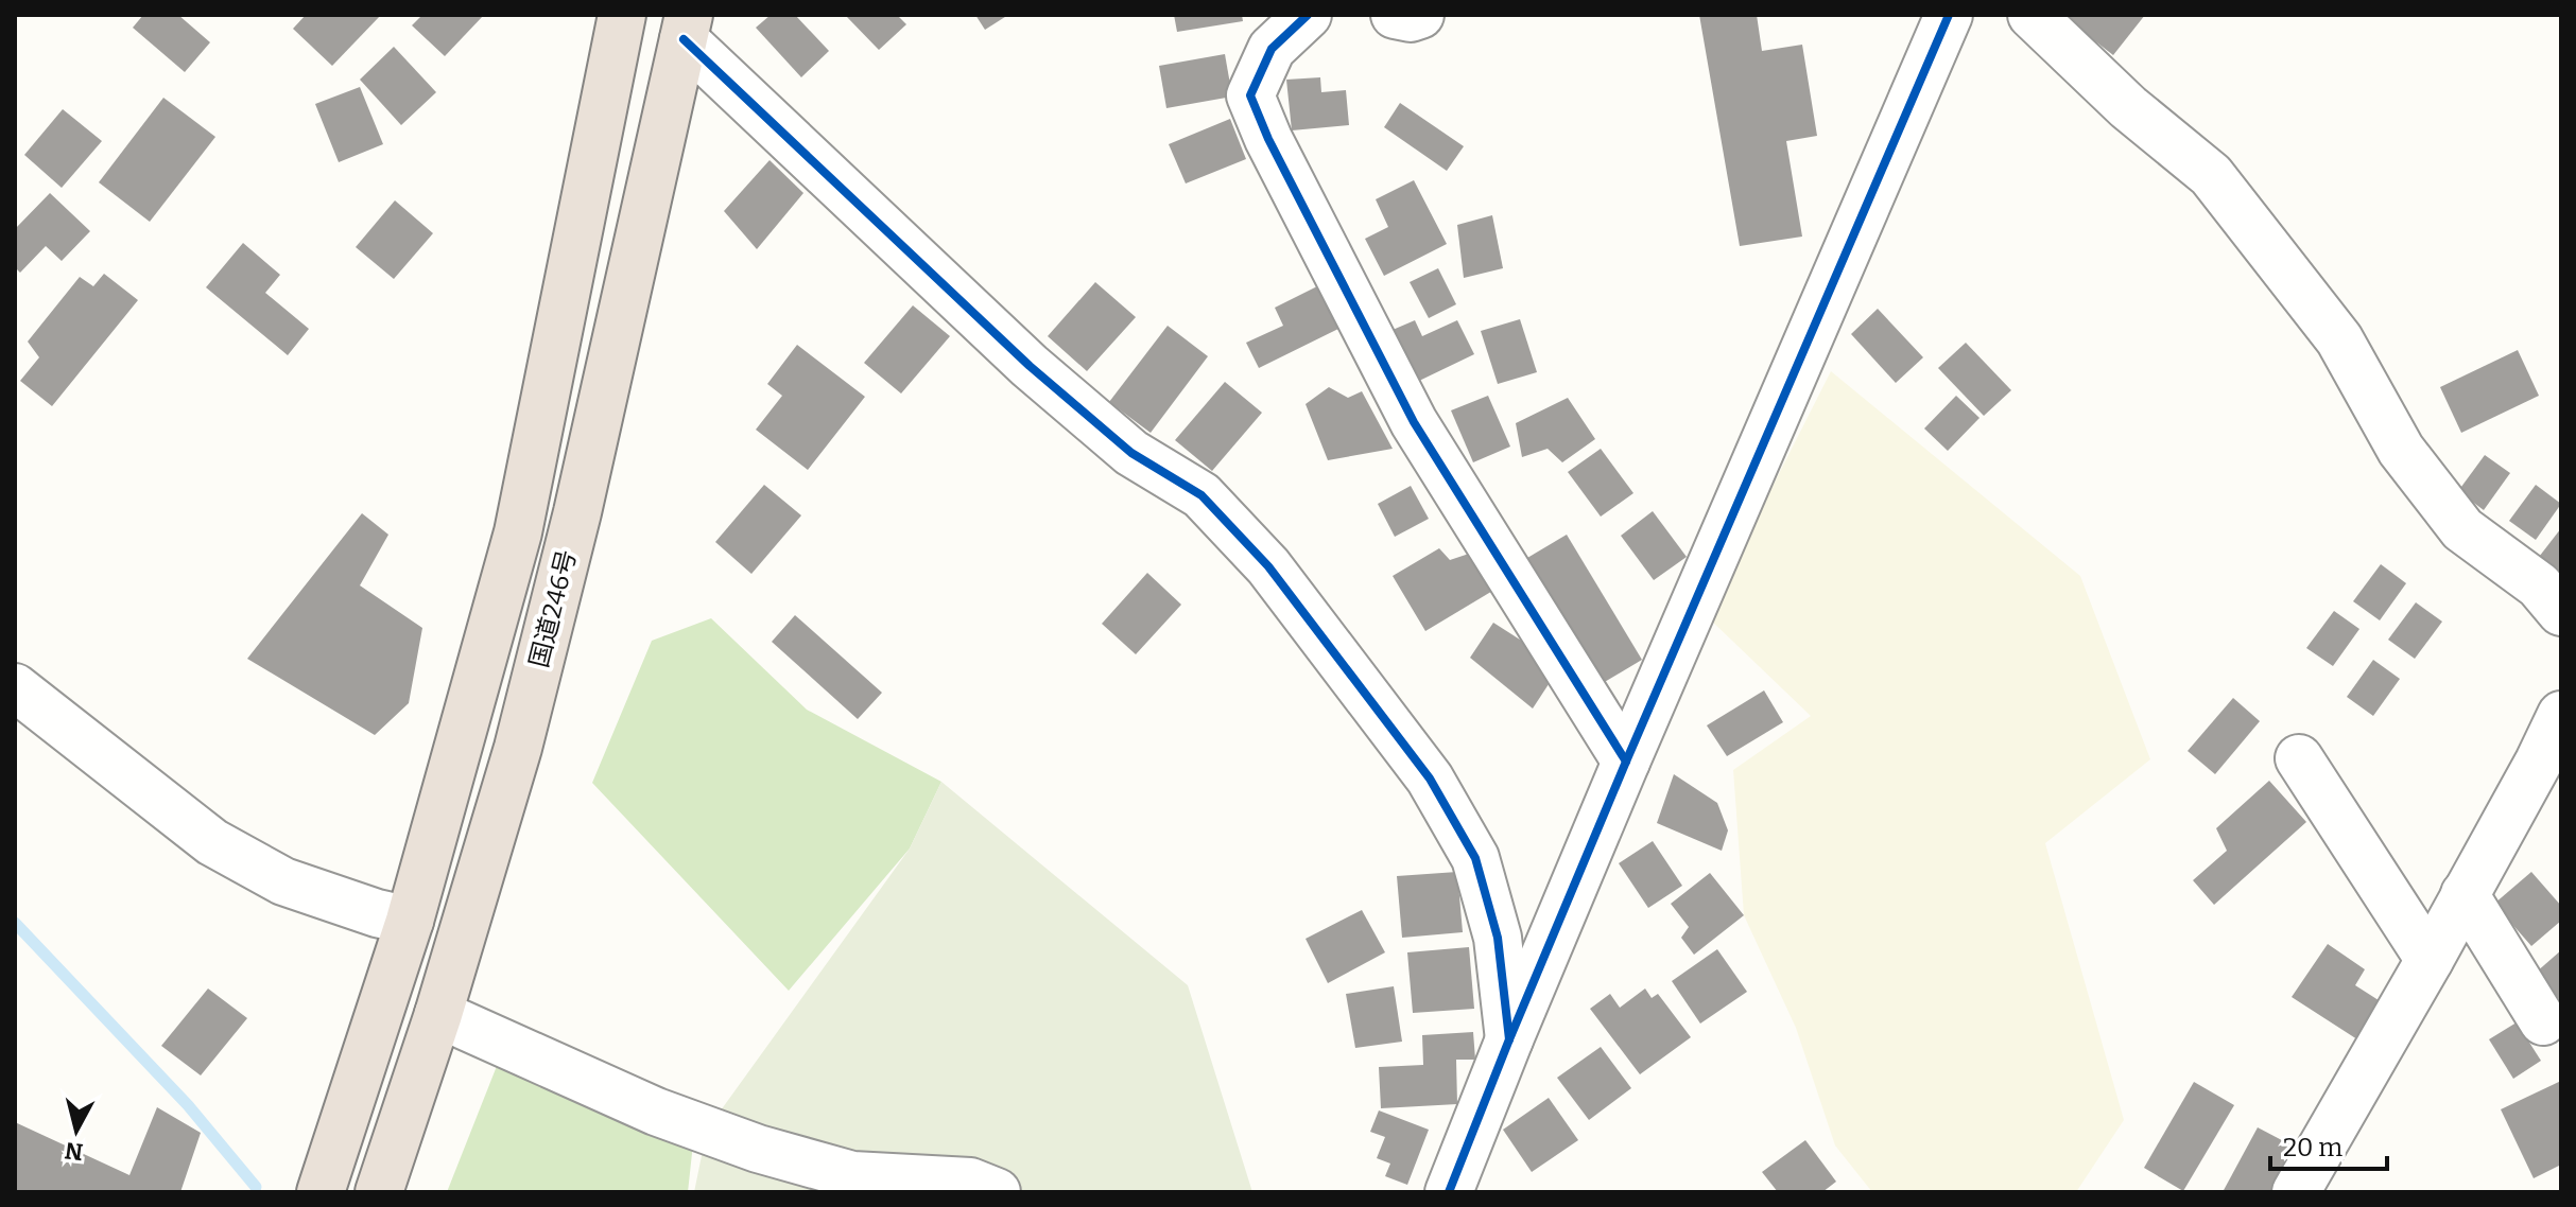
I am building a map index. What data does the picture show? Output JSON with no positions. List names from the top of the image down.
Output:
{
  "streets": {
    "highway": ["国道246号"]
  },
  "scale_bar": "20 m",
  "north": "bottom"
}
